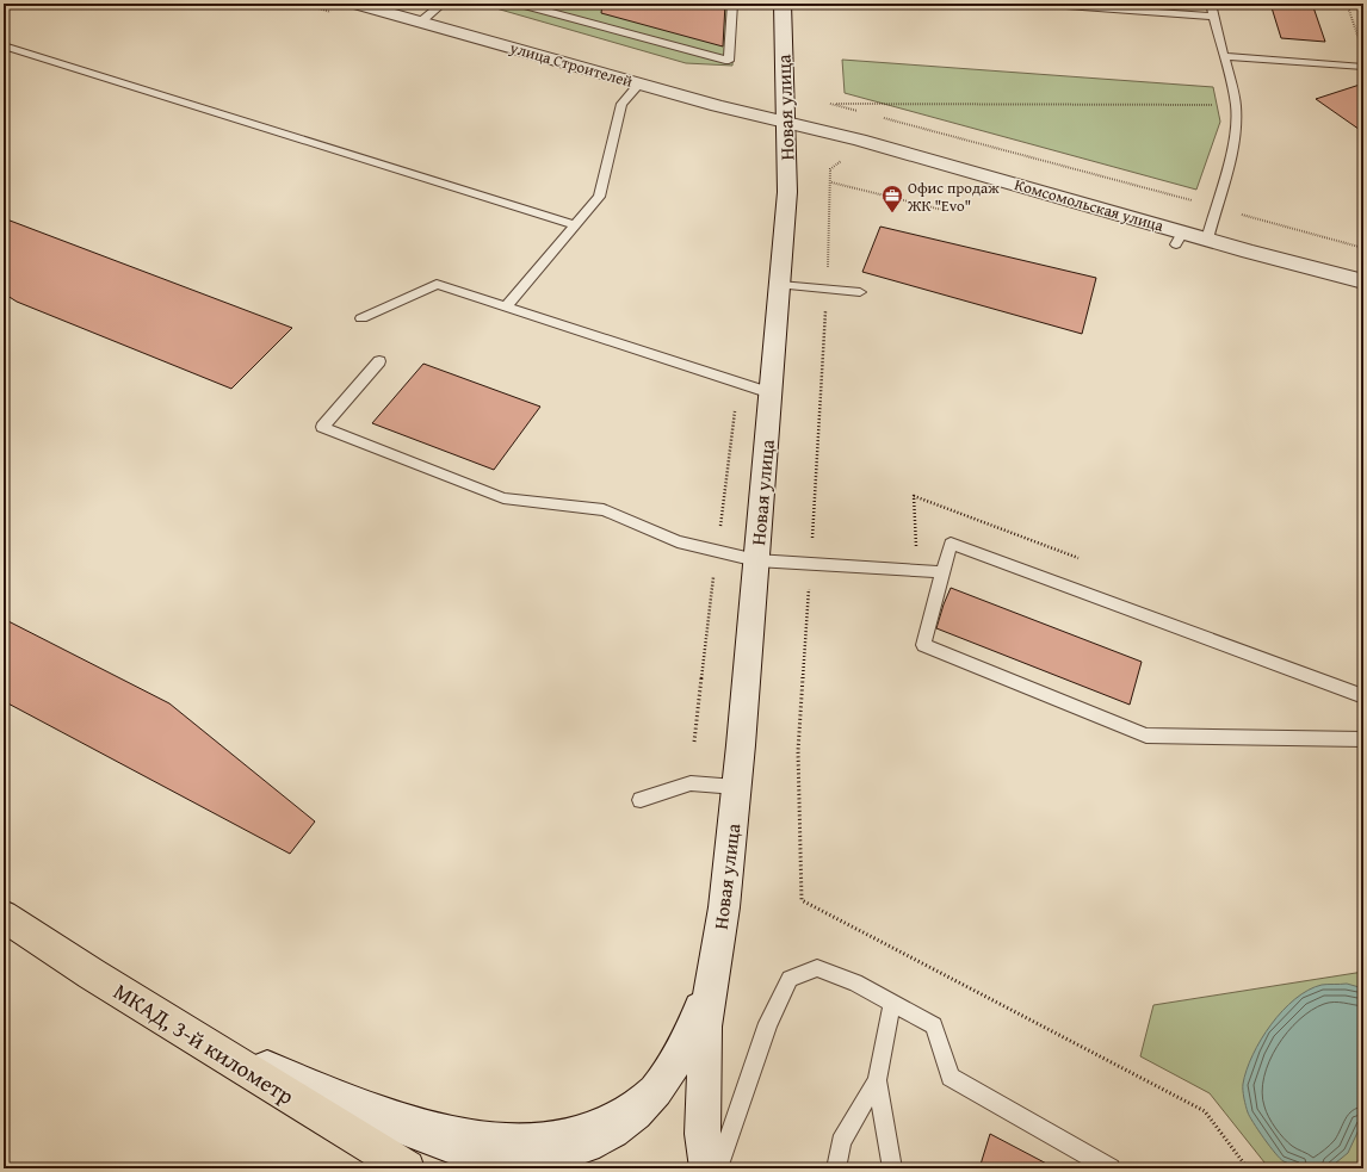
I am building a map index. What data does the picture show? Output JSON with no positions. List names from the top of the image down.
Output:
{
  "streets": {
    "highway": ["МКАД, 3-й километр"],
    "street": ["улица Строителей", "Новая улица", "Комсомольская улица"]
  },
  "crossings": [
    ["улица Строителей", "Новая улица"],
    ["улица Строителей", "Комсомольская улица"],
    ["Новая улица", "Комсомольская улица"]
  ],
  "places": {
    "office": ["Офис продаж ЖК \"Evo\""]
  }
}
